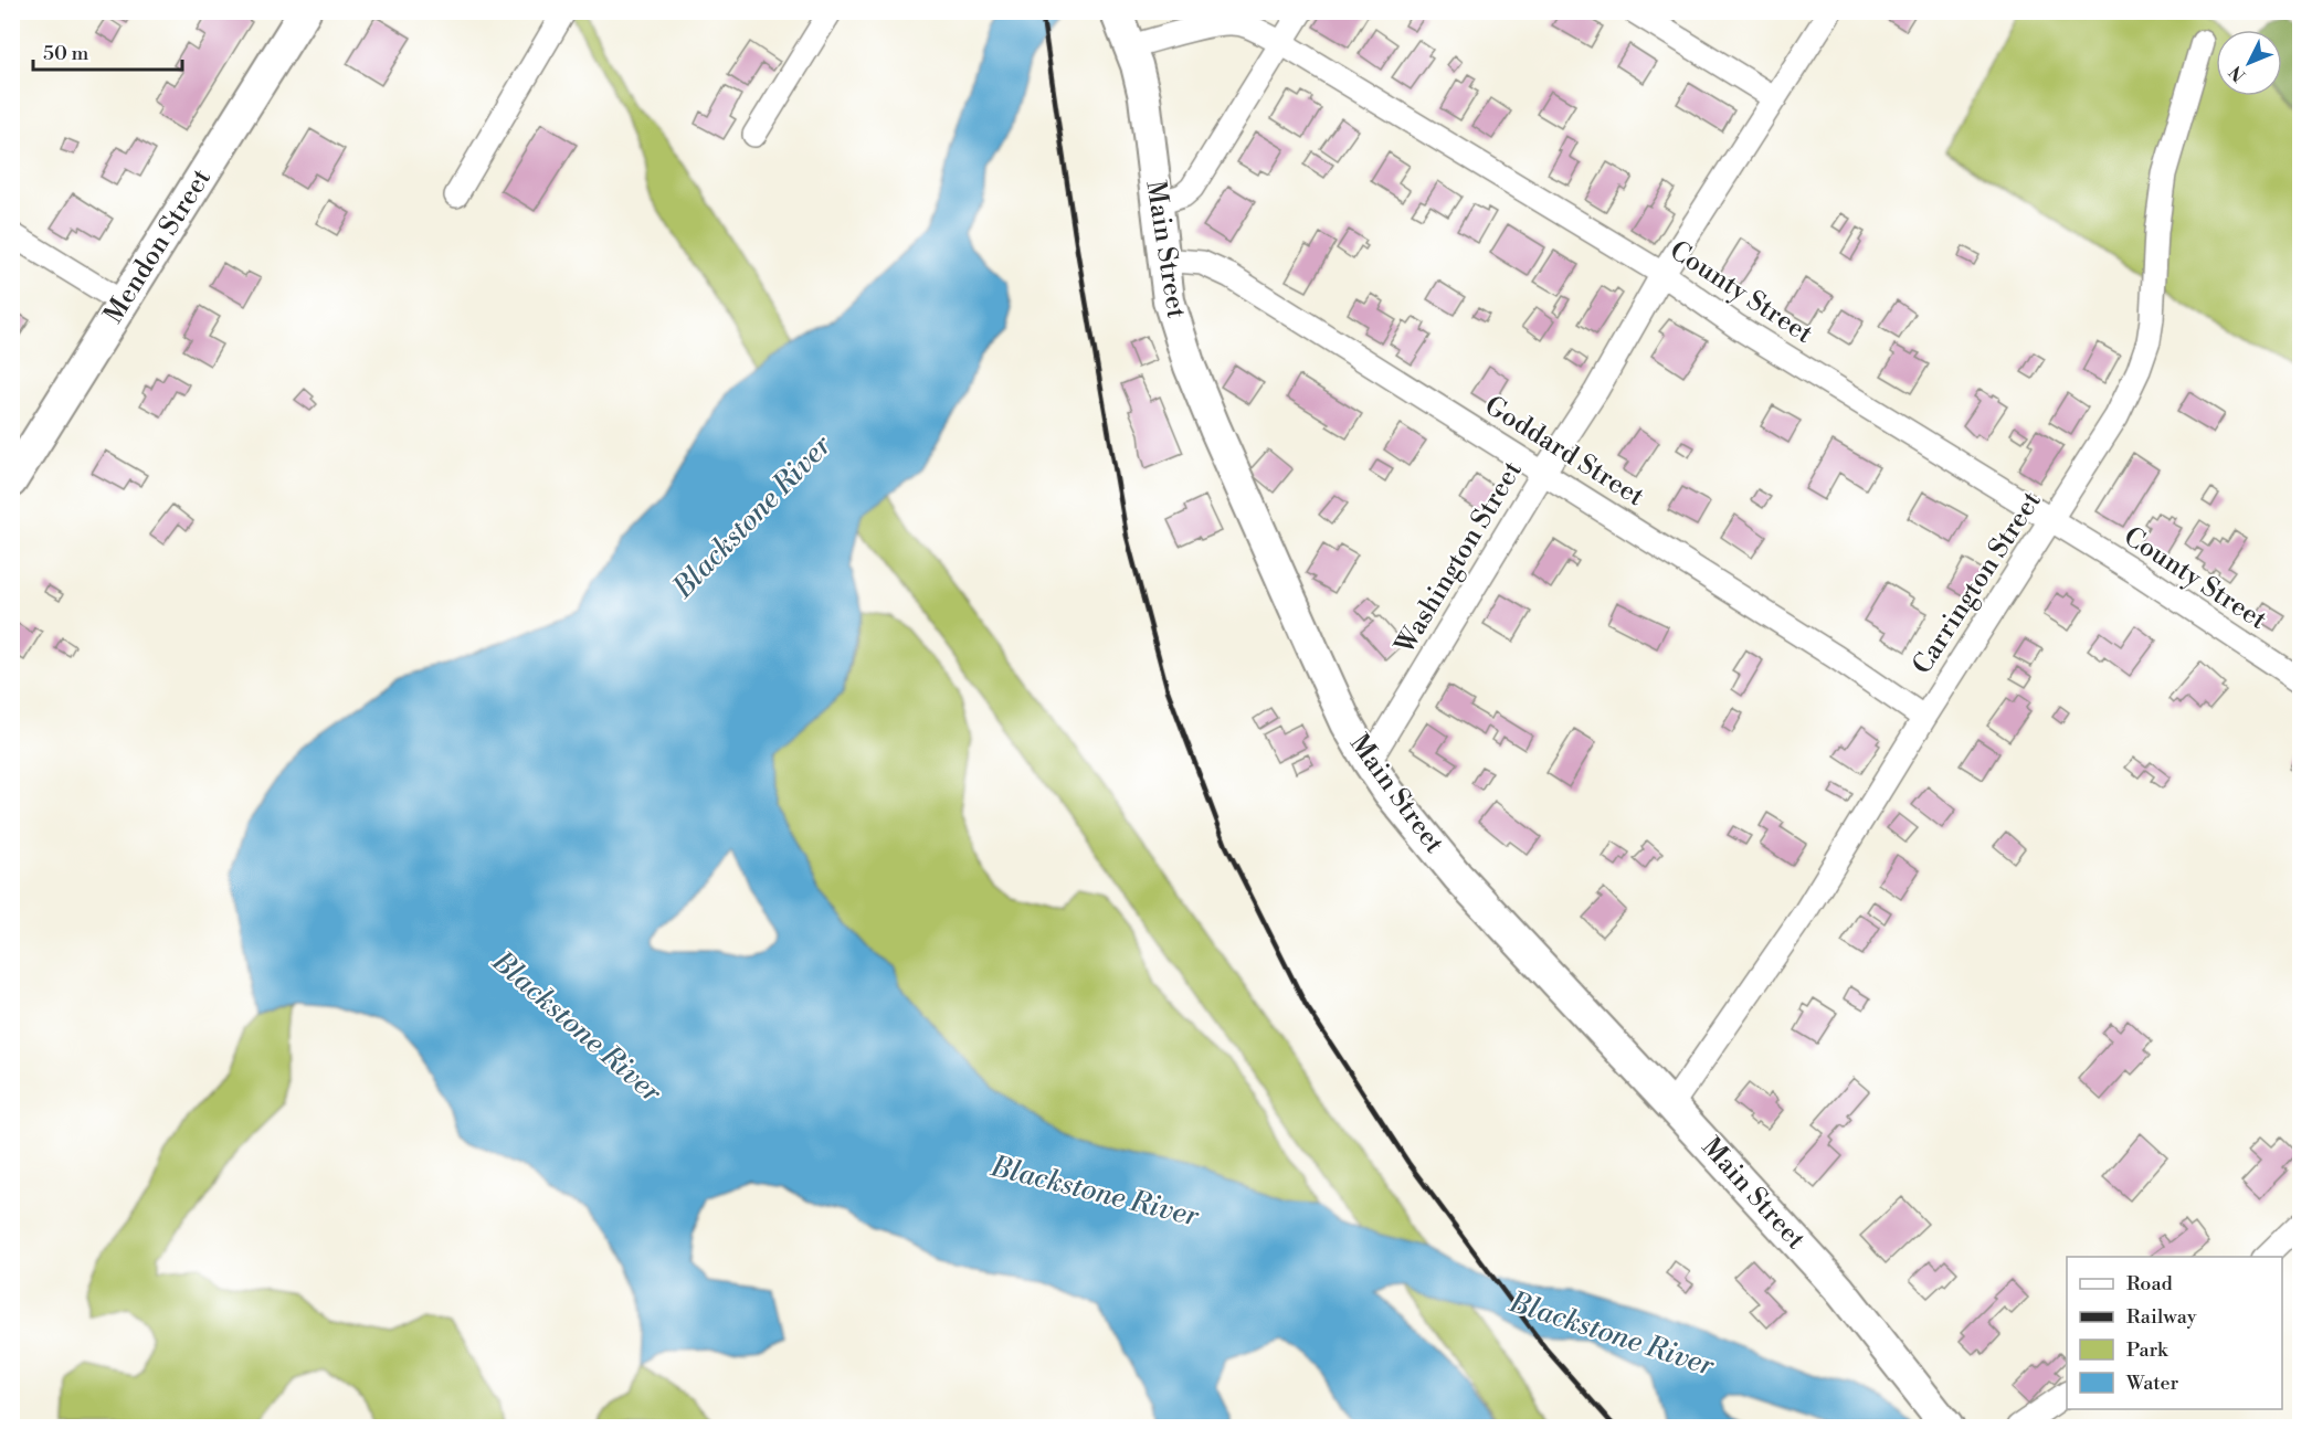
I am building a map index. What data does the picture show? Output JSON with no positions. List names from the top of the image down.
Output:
{
  "streets": {
    "main road": ["Mendon Street", "Main Street"],
    "street": [
      "County Street",
      "Goddard Street",
      "Washington Street",
      "Carrington Street"
    ]
  },
  "crossings": [
    ["Main Street", "County Street"],
    ["Main Street", "Goddard Street"],
    ["Main Street", "Washington Street"],
    ["Main Street", "Carrington Street"],
    ["County Street", "Washington Street"],
    ["County Street", "Carrington Street"],
    ["Goddard Street", "Washington Street"],
    ["Goddard Street", "Carrington Street"]
  ],
  "water": ["Blackstone River"],
  "legend": [
    "Road",
    "Railway",
    "Park",
    "Water"
  ],
  "scale_bar": "50 m",
  "north": "bottom left"
}
